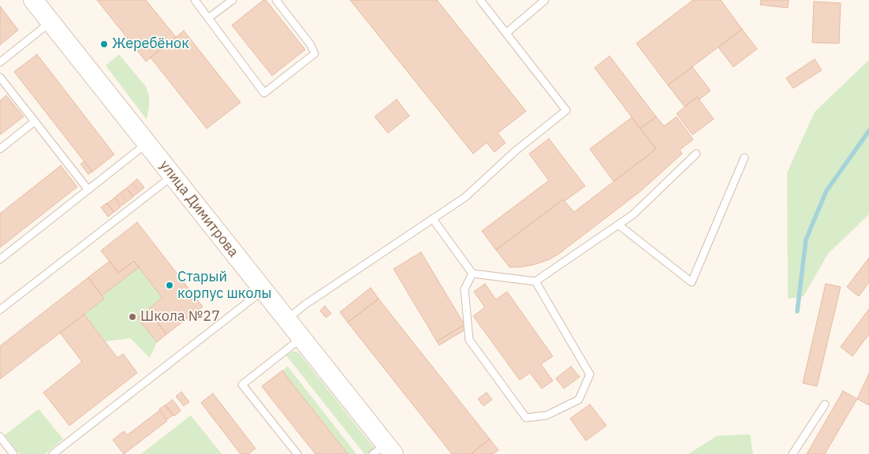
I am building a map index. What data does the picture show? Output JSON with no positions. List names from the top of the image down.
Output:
{
  "streets": {
    "main road": ["улица Димитрова"]
  },
  "places": ["Жеребёнок", "Старый корпус школы", "Школа №27"]
}
